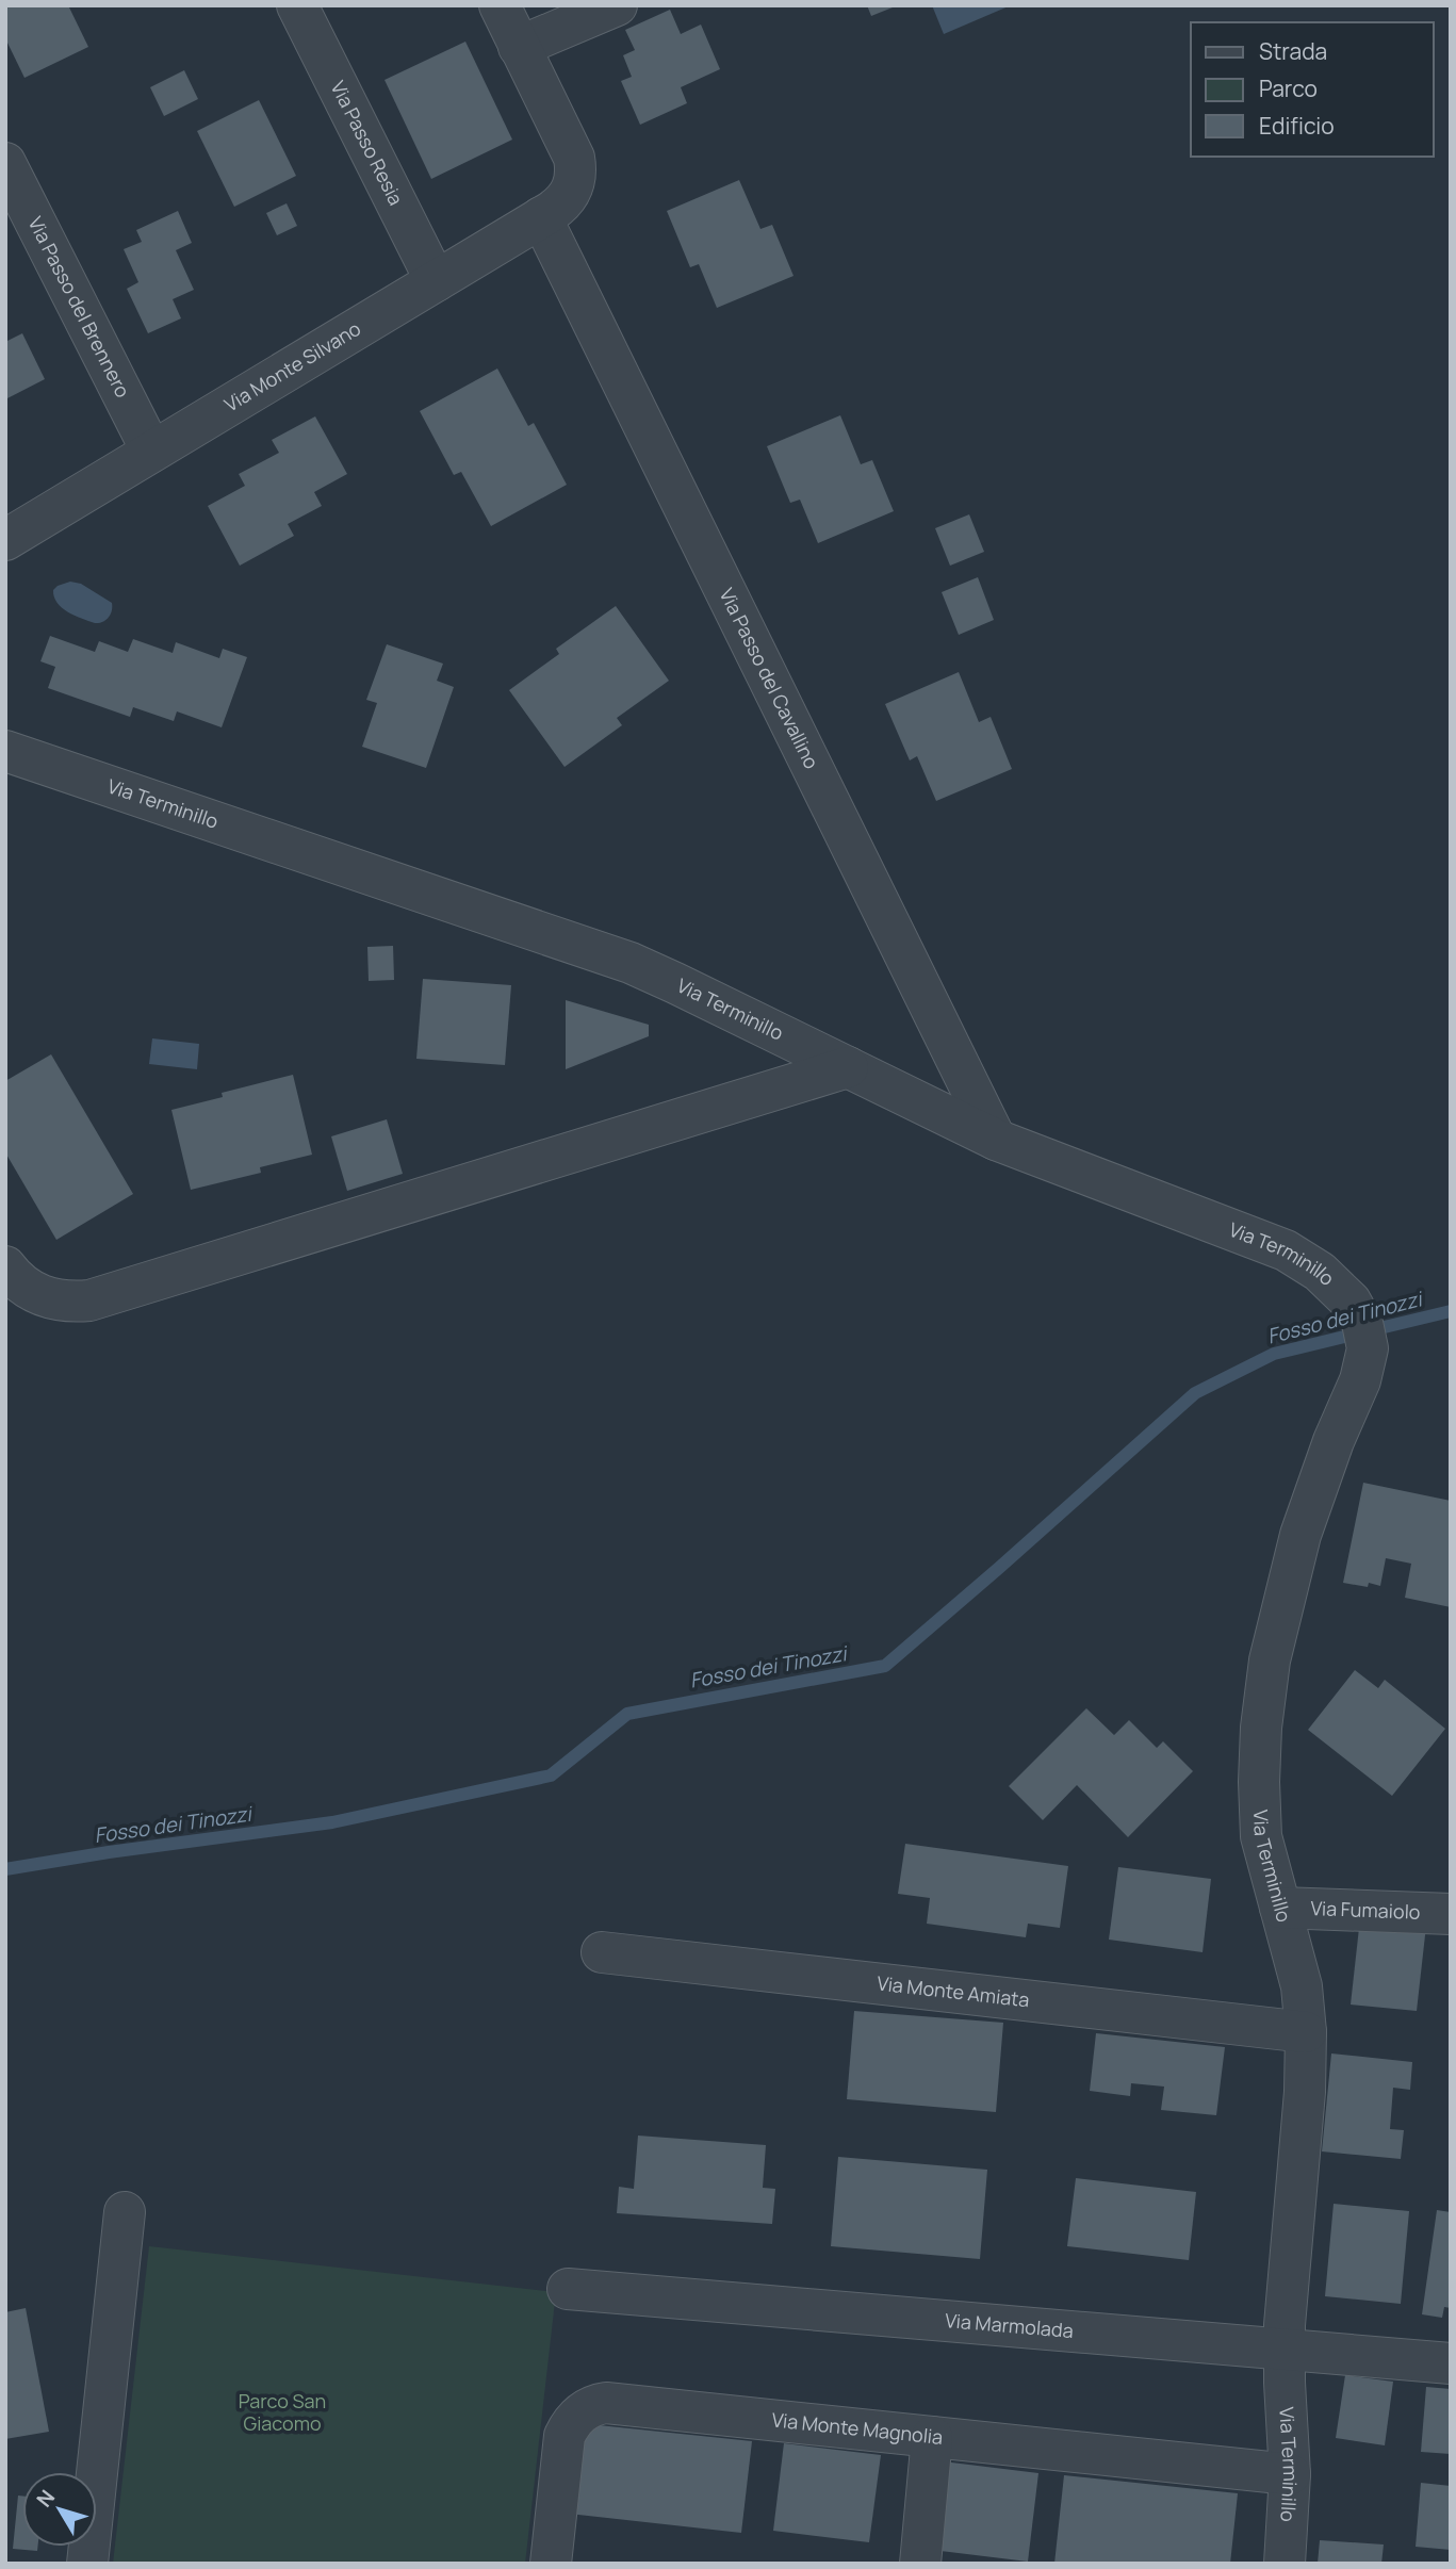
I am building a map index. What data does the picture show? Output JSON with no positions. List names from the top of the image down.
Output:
{
  "streets": {
    "street": [
      "Via Passo Resia",
      "Via Passo del Brennero",
      "Via Monte Silvano",
      "Via Passo del Cavallino",
      "Via Terminillo",
      "Via Fumaiolo",
      "Via Monte Amiata",
      "Via Marmolada",
      "Via Monte Magnolia"
    ]
  },
  "crossings": [
    ["Via Passo Resia", "Via Monte Silvano"],
    ["Via Passo del Brennero", "Via Monte Silvano"],
    ["Via Monte Silvano", "Via Passo del Cavallino"],
    ["Via Passo del Cavallino", "Via Terminillo"],
    ["Via Terminillo", "Via Fumaiolo"],
    ["Via Terminillo", "Via Monte Amiata"],
    ["Via Terminillo", "Via Marmolada"],
    ["Via Terminillo", "Via Monte Magnolia"]
  ],
  "water": ["Fosso dei Tinozzi"],
  "parks": ["Parco San Giacomo"],
  "legend": ["Strada", "Parco", "Edificio"],
  "north": "top left"
}
